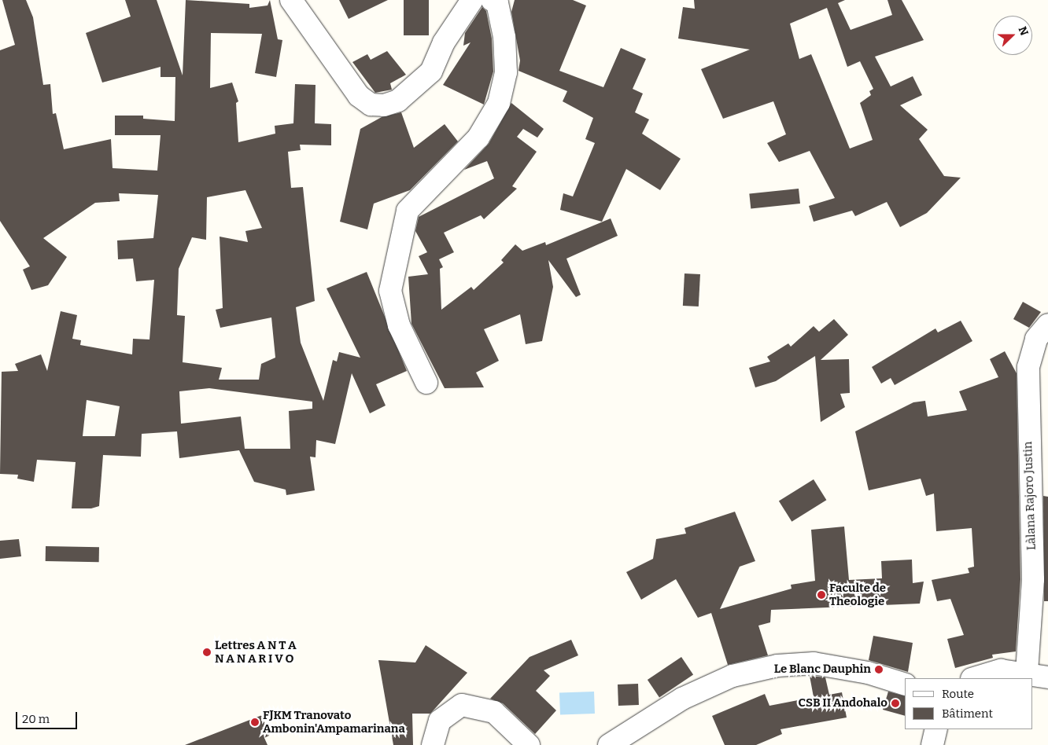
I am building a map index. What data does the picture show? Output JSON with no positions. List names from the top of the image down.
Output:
{
  "streets": {
    "street": ["Làlana Rajoro Justin"]
  },
  "places": [
    "Faculte de Theologie",
    "Lettres A N T A N A N A R I V O",
    "Le Blanc Dauphin",
    "CSB II Andohalo",
    "FJKM Tranovato Ambonin'Ampamarinana"
  ],
  "legend": ["Route", "Bâtiment"],
  "scale_bar": "20 m",
  "north": "right"
}
